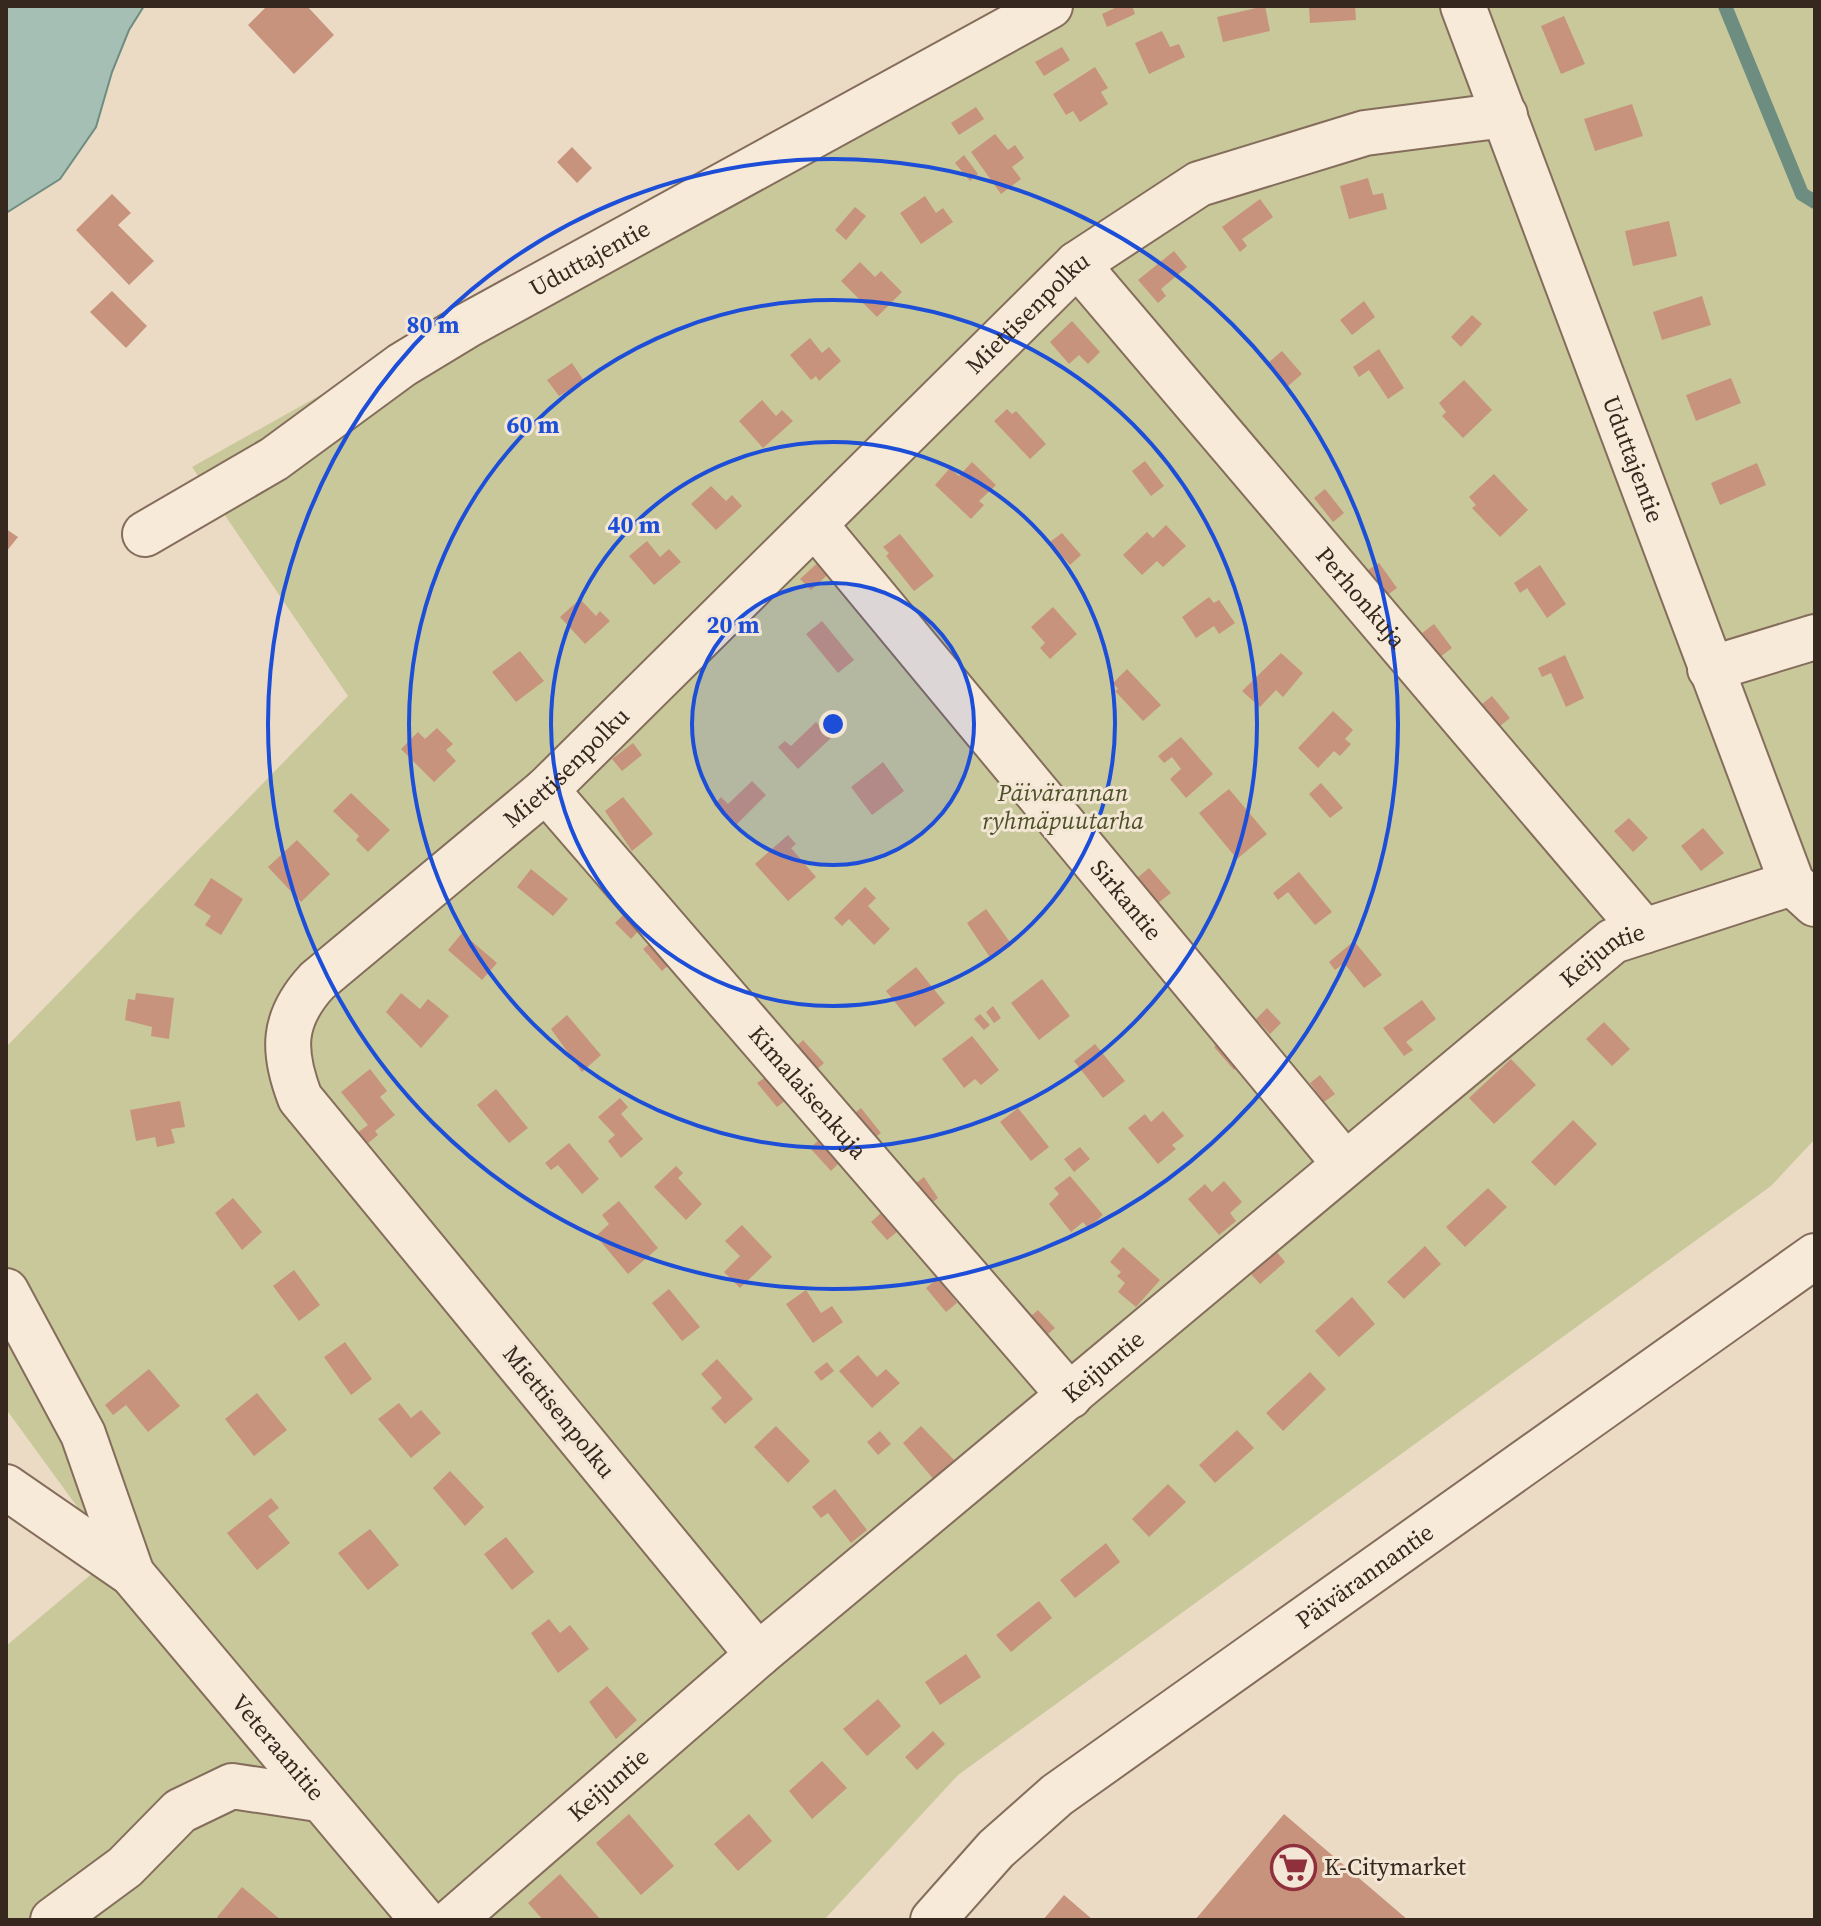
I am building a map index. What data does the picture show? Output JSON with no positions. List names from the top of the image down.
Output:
{
  "streets": {
    "street": [
      "Uduttajentie",
      "Miettisenpolku",
      "Perhonkuja",
      "Sirkantie",
      "Keijuntie",
      "Kimalaisenkuja",
      "Päivärannantie",
      "Veteraanitie"
    ]
  },
  "crossings": [
    ["Uduttajentie", "Miettisenpolku"],
    ["Uduttajentie", "Keijuntie"],
    ["Miettisenpolku", "Perhonkuja"],
    ["Miettisenpolku", "Sirkantie"],
    ["Miettisenpolku", "Keijuntie"],
    ["Miettisenpolku", "Kimalaisenkuja"],
    ["Perhonkuja", "Keijuntie"],
    ["Sirkantie", "Keijuntie"],
    ["Keijuntie", "Kimalaisenkuja"]
  ],
  "parks": ["Päivärannan ryhmäpuutarha"],
  "places": {
    "supermarket": ["K-Citymarket"]
  },
  "rings": [
    "80 m",
    "60 m",
    "40 m",
    "20 m"
  ]
}
